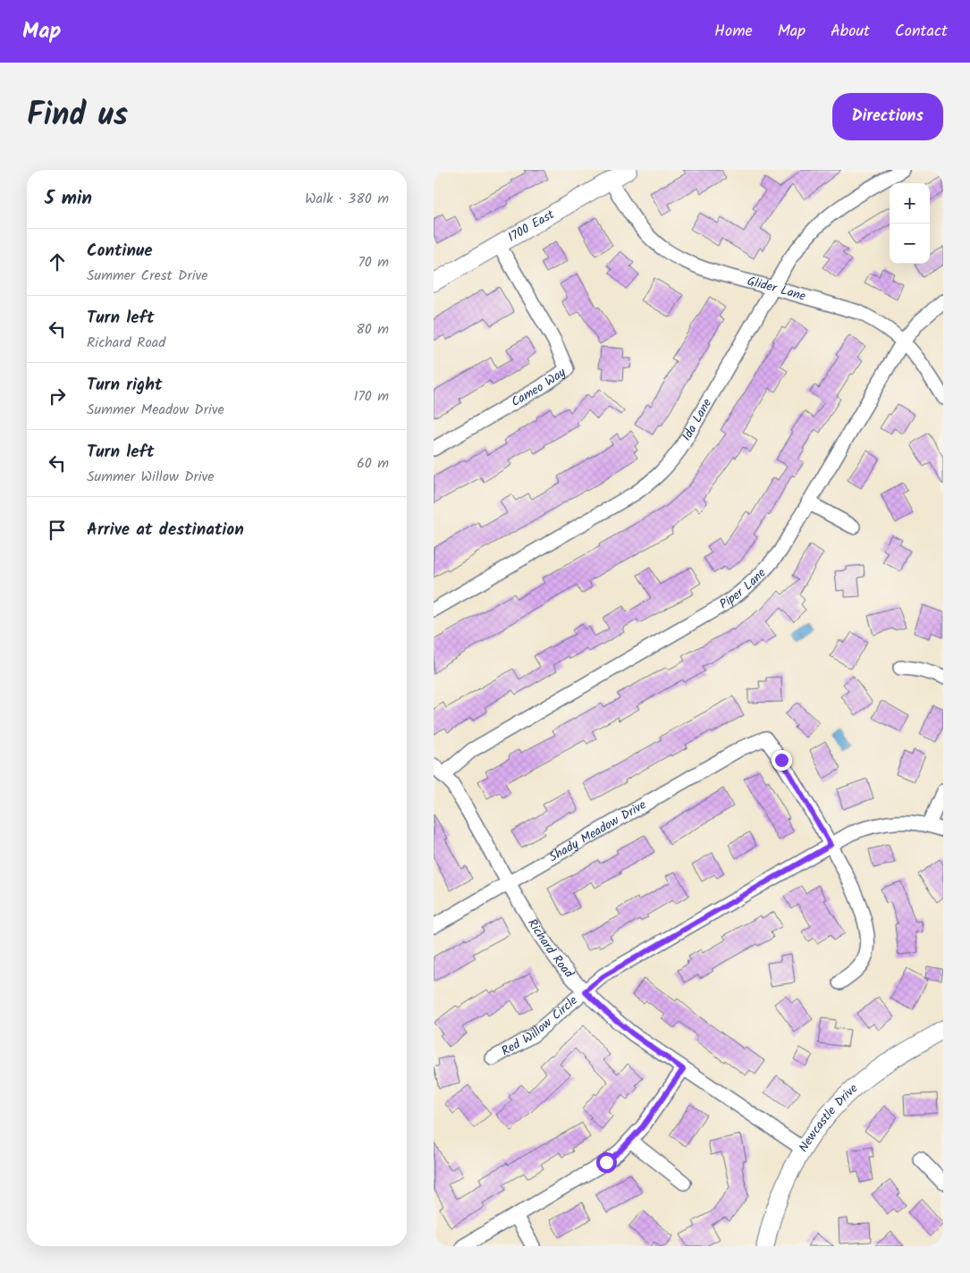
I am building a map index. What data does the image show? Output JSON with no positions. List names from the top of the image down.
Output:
{
  "streets": {
    "street": [
      "1700 East",
      "Glider Lane",
      "Cameo Way",
      "Ida Lane",
      "Piper Lane",
      "Shady Meadow Drive",
      "Richard Road",
      "Red Willow Circle",
      "Newcastle Drive"
    ]
  },
  "crossings": [
    ["1700 East", "Glider Lane"],
    ["1700 East", "Cameo Way"],
    ["Glider Lane", "Ida Lane"],
    ["Glider Lane", "Piper Lane"],
    ["Piper Lane", "Richard Road"],
    ["Shady Meadow Drive", "Richard Road"],
    ["Shady Meadow Drive", "Red Willow Circle"],
    ["Richard Road", "Red Willow Circle"],
    ["Richard Road", "Newcastle Drive"]
  ],
  "page": {
    "header": "Map",
    "nav": [
      "Home",
      "Map",
      "About",
      "Contact"
    ],
    "title": "Find us",
    "buttons": "Directions",
    "heading": ["5 min", "Walk · 380 m"],
    "map_buttons": ["+", "−"],
    "list": [
      ["Continue", "Summer Crest Drive", "70 m"],
      ["Turn left", "Richard Road", "80 m"],
      ["Turn right", "Summer Meadow Drive", "170 m"],
      ["Turn left", "Summer Willow Drive", "60 m"],
      "Arrive at destination"
    ]
  }
}
